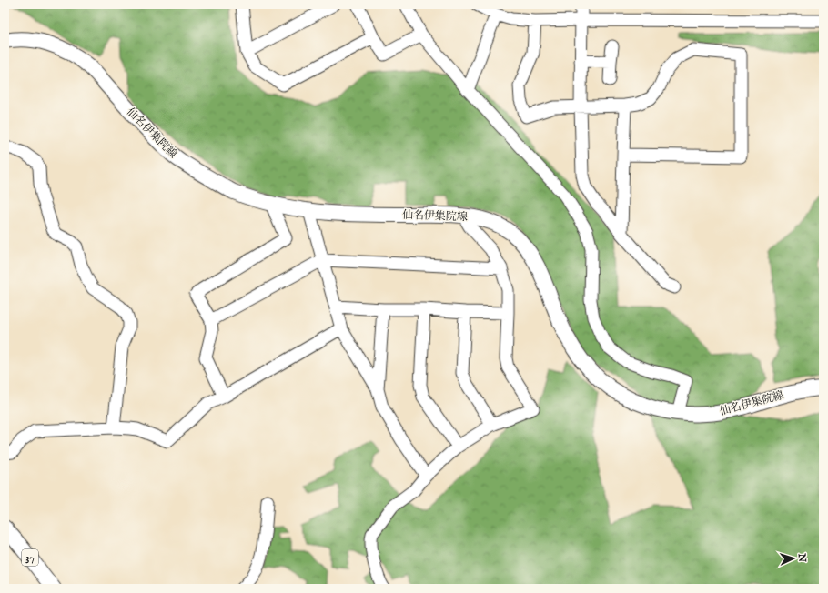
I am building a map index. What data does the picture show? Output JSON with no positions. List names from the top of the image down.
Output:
{
  "streets": {
    "main road": ["仙名伊集院線", "37"]
  },
  "north": "right"
}
